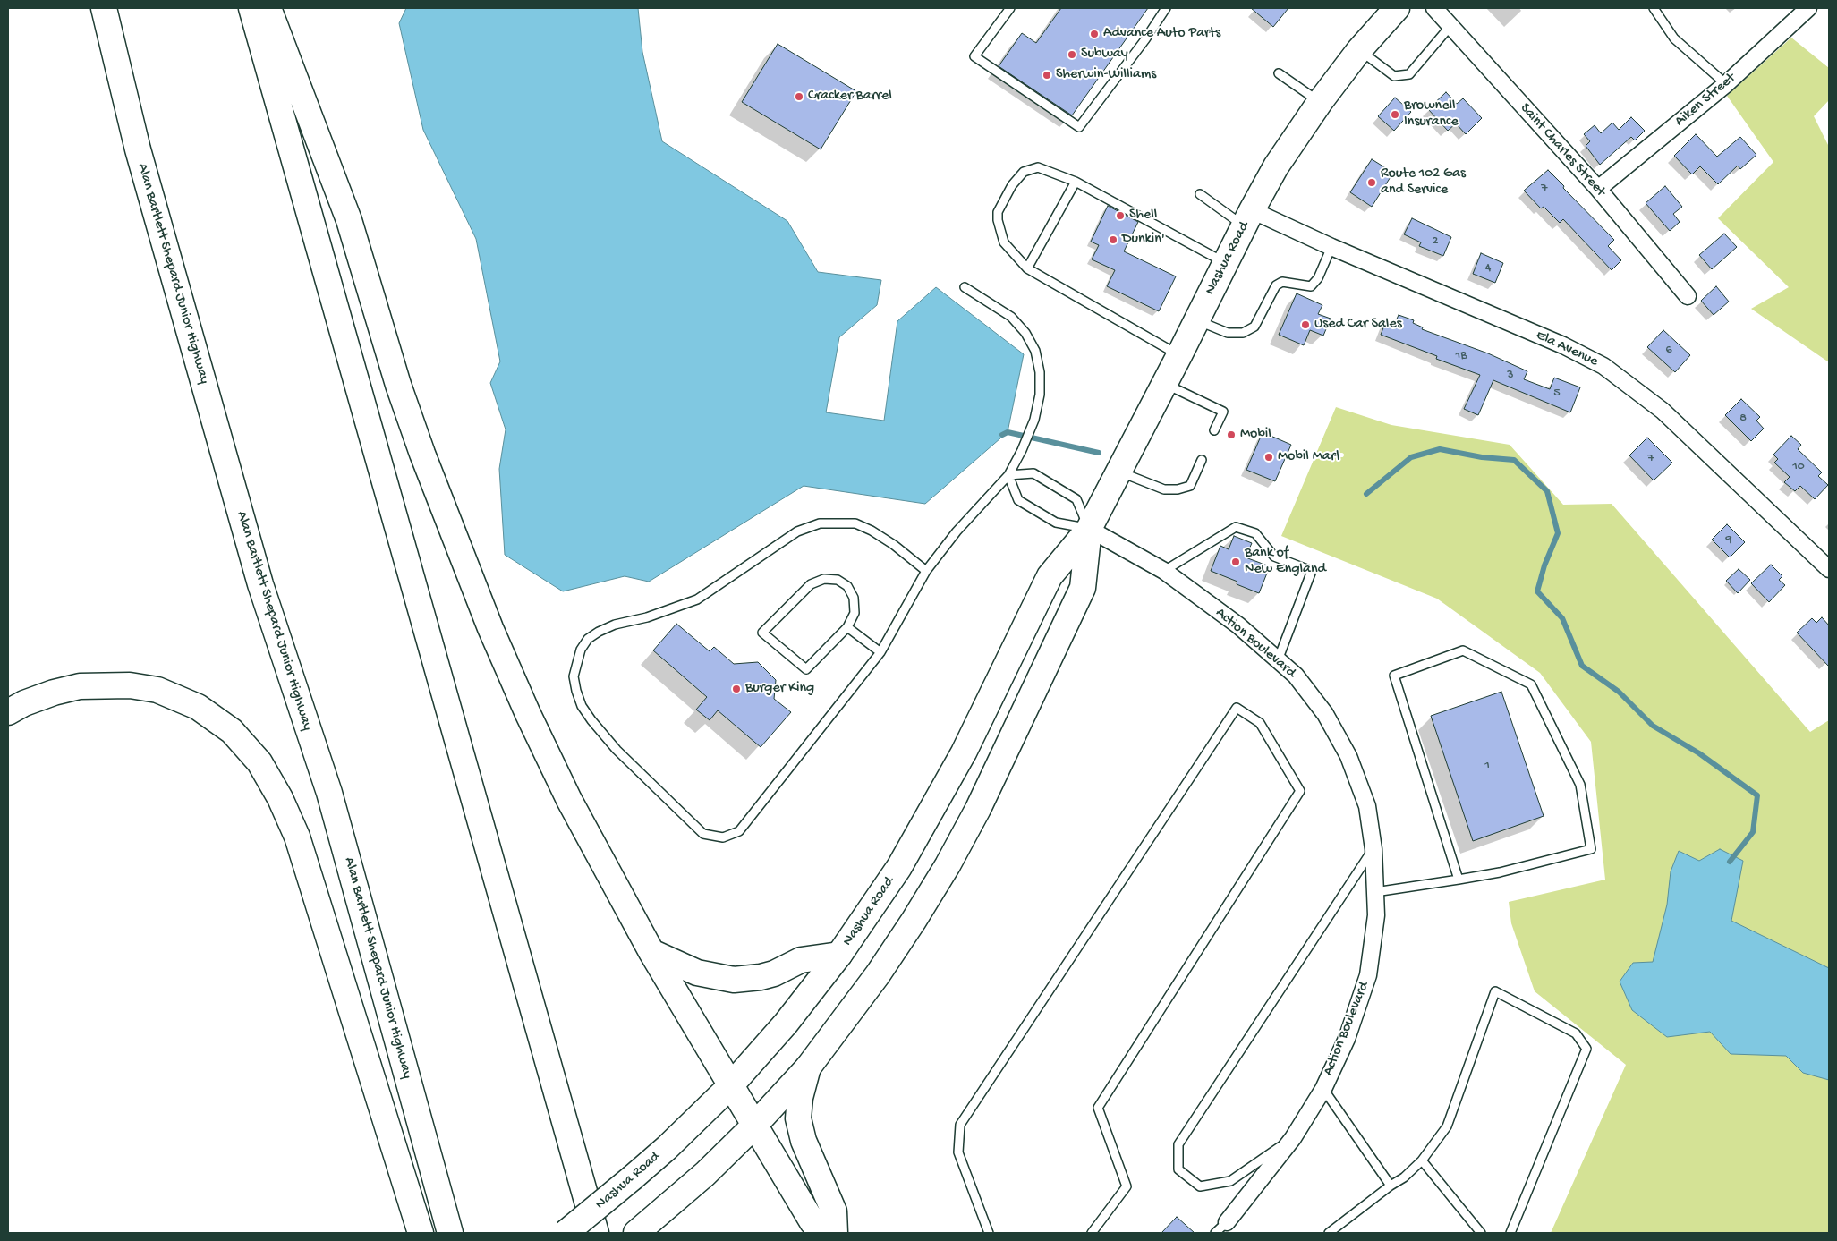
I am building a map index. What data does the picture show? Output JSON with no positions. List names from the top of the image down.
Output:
{
  "streets": {
    "main road": ["Nashua Road", "Alan Bartlett Shepard Junior Highway"],
    "street": [
      "Aiken Street",
      "Saint Charles Street",
      "Ela Avenue",
      "Action Boulevard"
    ]
  },
  "crossings": [
    ["Aiken Street", "Saint Charles Street"],
    ["Nashua Road", "Ela Avenue"],
    ["Nashua Road", "Action Boulevard"]
  ],
  "places": [
    "Advance Auto Parts",
    "Subway",
    "Sherwin-Williams",
    "Cracker Barrel",
    "Brownell Insurance",
    "Route 102 Gas and Service",
    "Shell",
    "Dunkin'",
    "Used Car Sales",
    "Mobil",
    "Mobil Mart",
    "Bank of New England",
    "Burger King"
  ],
  "house_numbers": [
    "7",
    "2",
    "4",
    "6",
    "1B",
    "3",
    "5",
    "8",
    "7",
    "10",
    "9",
    "1"
  ]
}
